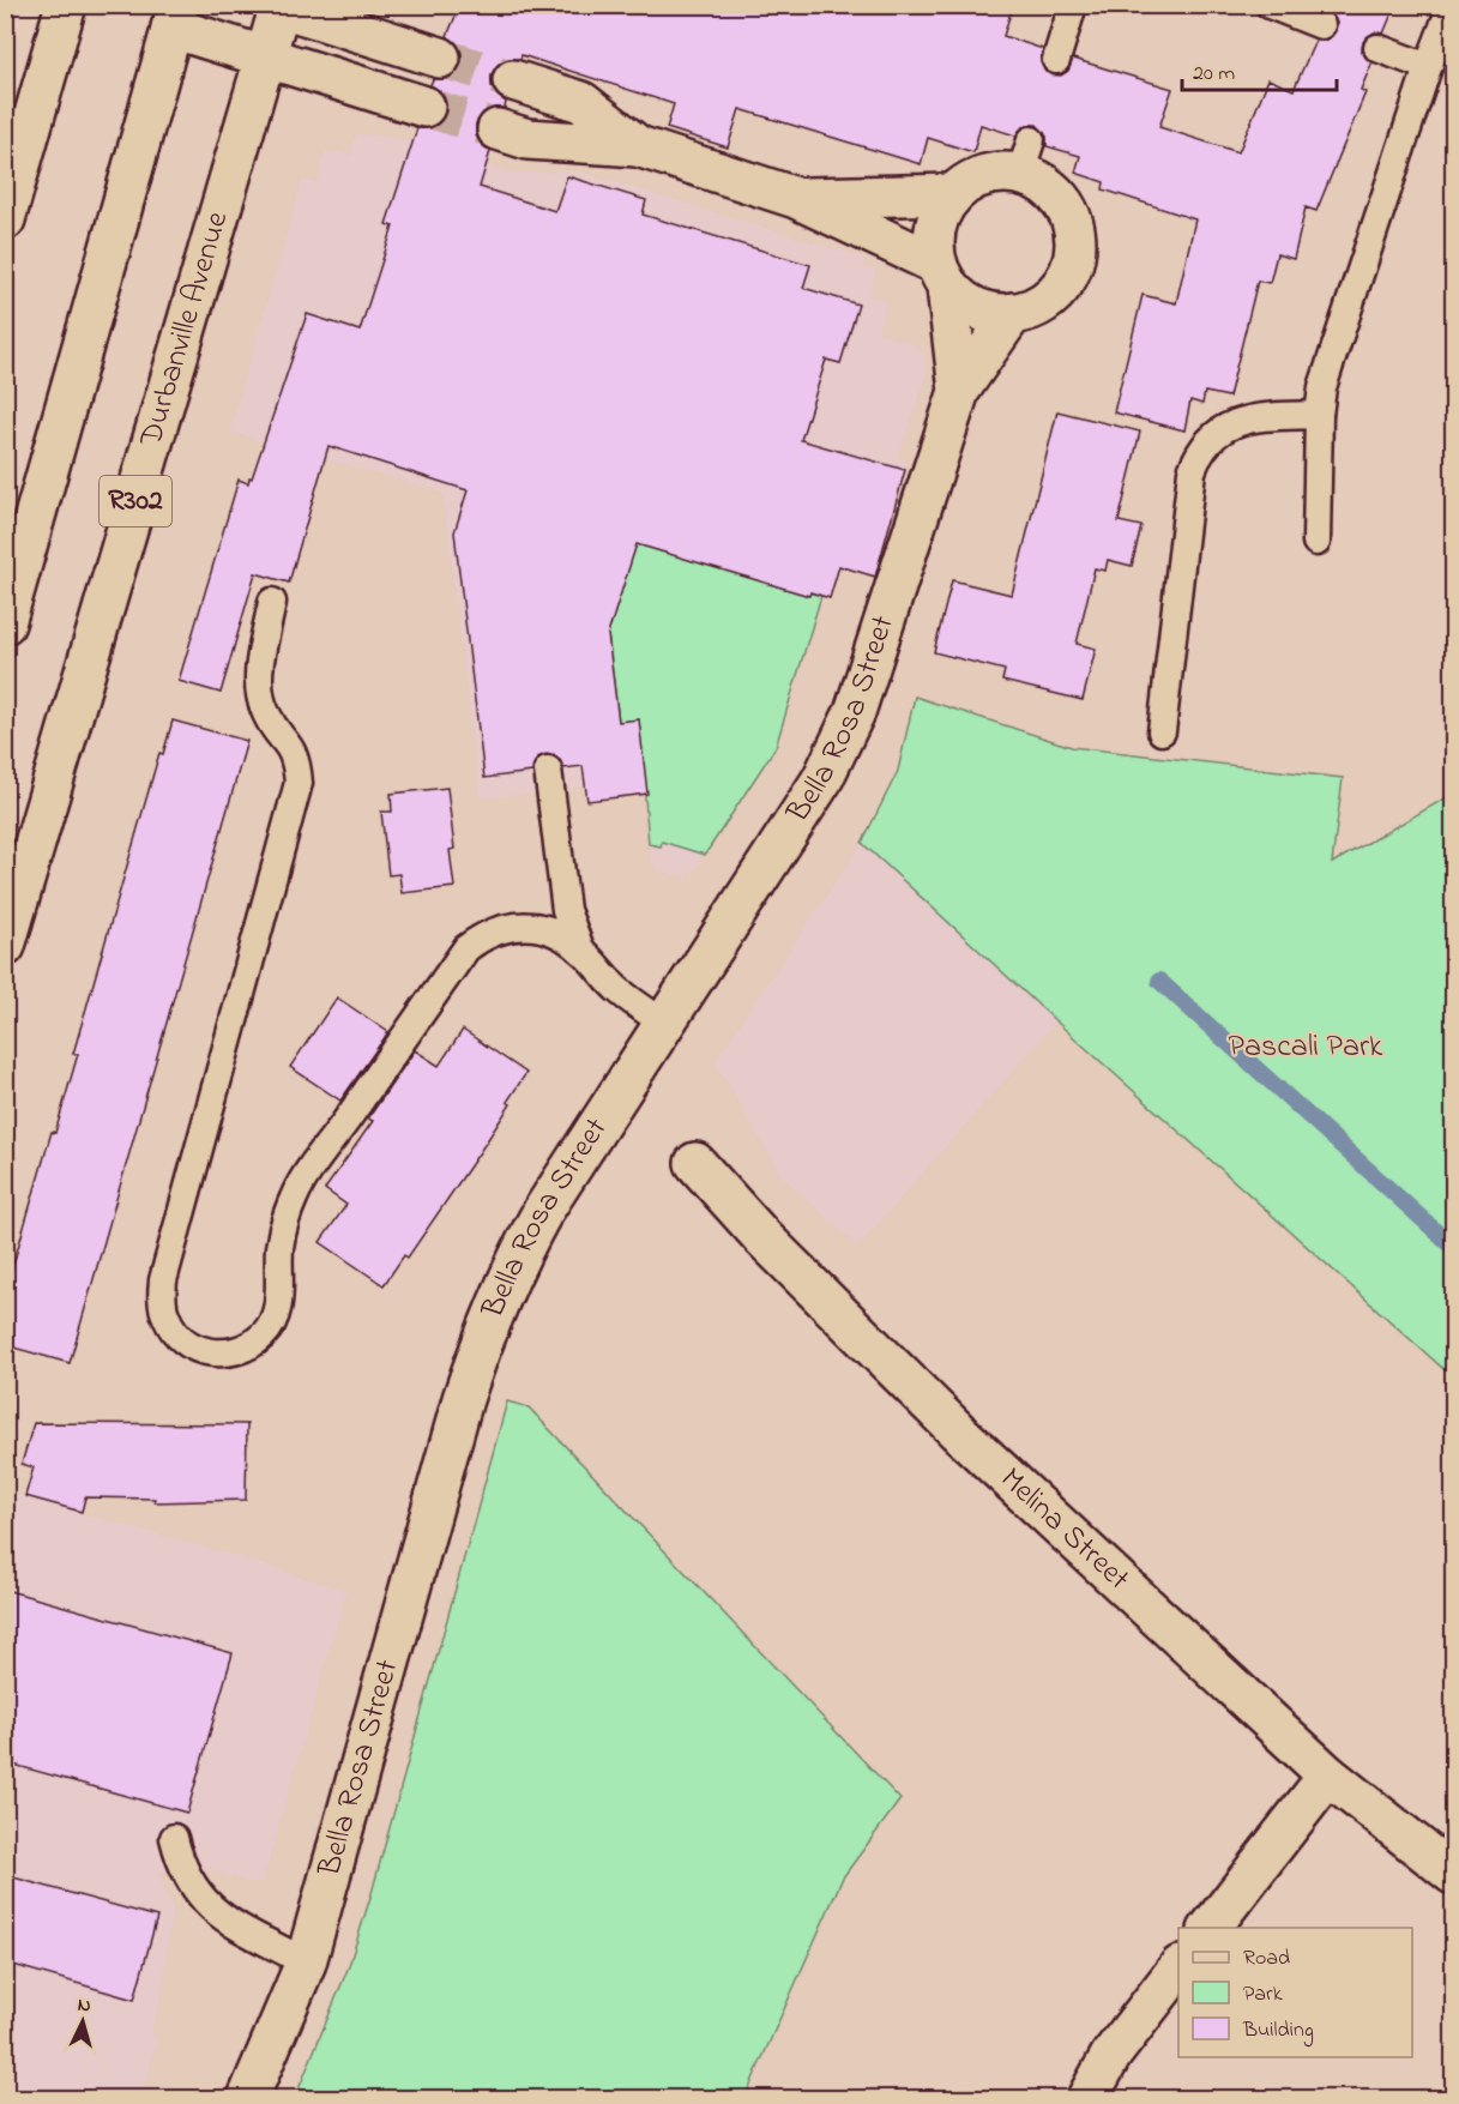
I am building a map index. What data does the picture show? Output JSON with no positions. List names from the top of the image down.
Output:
{
  "streets": {
    "street": [
      "Durbanville Avenue",
      "R302",
      "Bella Rosa Street",
      "Melina Street"
    ]
  },
  "parks": ["Pascali Park"],
  "legend": ["Road", "Park", "Building"],
  "scale_bar": "20 m",
  "north": "top"
}
